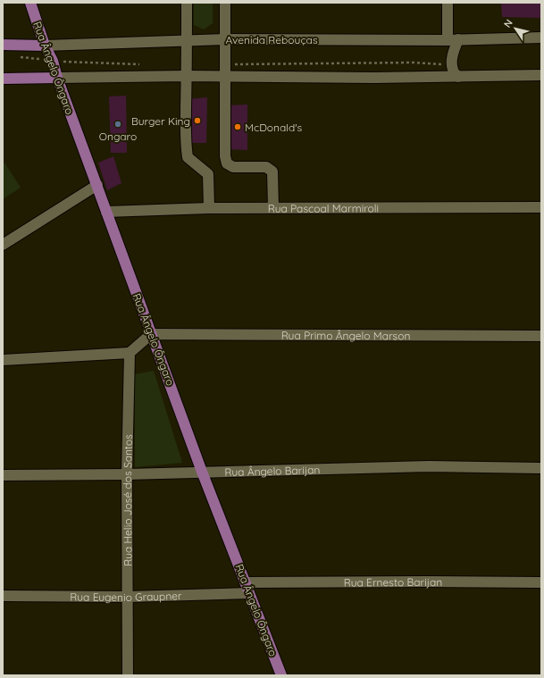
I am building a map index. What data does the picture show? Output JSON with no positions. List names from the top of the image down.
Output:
{
  "streets": {
    "main road": ["Avenida Rebouças", "Rua Ângelo Ôngaro"],
    "street": [
      "Rua Pascoal Marmiroli",
      "Rua Primo Ângelo Marson",
      "Rua Ângelo Barijan",
      "Rua Helio José dos Santos",
      "Rua Ernesto Barijan",
      "Rua Eugenio Graupner"
    ]
  },
  "crossings": [
    ["Avenida Rebouças", "Rua Ângelo Ôngaro"],
    ["Rua Ângelo Ôngaro", "Rua Pascoal Marmiroli"],
    ["Rua Ângelo Ôngaro", "Rua Primo Ângelo Marson"],
    ["Rua Ângelo Ôngaro", "Rua Ângelo Barijan"],
    ["Rua Ângelo Ôngaro", "Rua Ernesto Barijan"],
    ["Rua Ângelo Ôngaro", "Rua Eugenio Graupner"],
    ["Rua Ângelo Barijan", "Rua Helio José dos Santos"],
    ["Rua Helio José dos Santos", "Rua Eugenio Graupner"],
    ["Rua Ernesto Barijan", "Rua Eugenio Graupner"]
  ],
  "places": ["Burger King", "Ongaro", "McDonald's"],
  "north": "top left"
}
